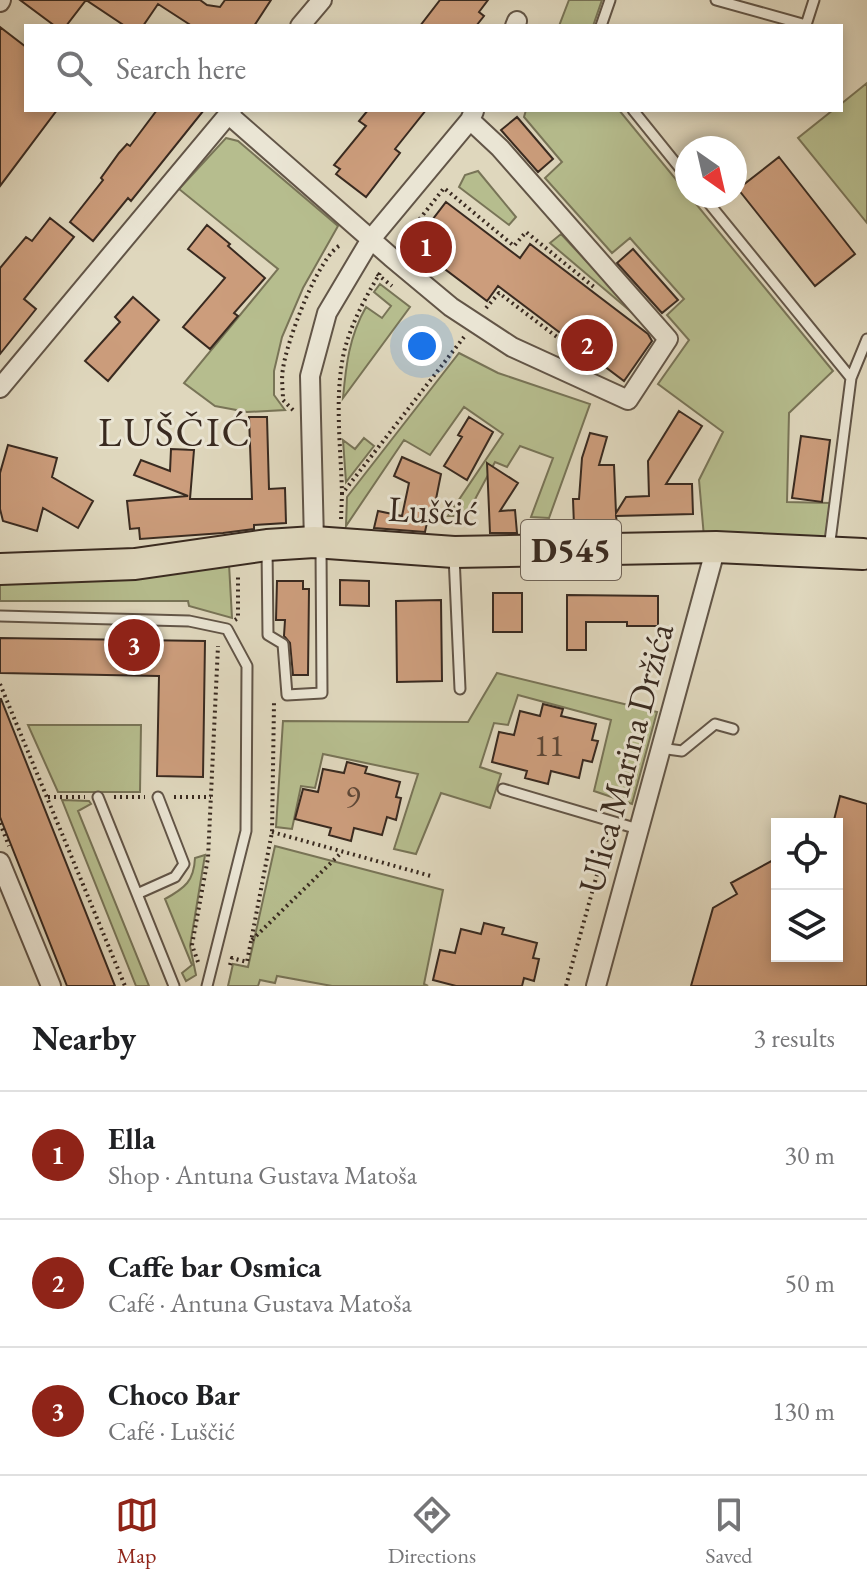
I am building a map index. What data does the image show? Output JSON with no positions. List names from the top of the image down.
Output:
{
  "streets": {
    "main road": ["Luščić", "D545"],
    "street": ["Ulica Marina Držića"]
  },
  "crossings": [
    ["Luščić", "Ulica Marina Držića"]
  ],
  "districts": ["LUŠČIĆ"],
  "house_numbers": ["11", "9"],
  "north": "bottom right",
  "page": {
    "search": "Search here",
    "pins": ["1", "2", "3"],
    "heading": ["Nearby", "3 results"],
    "list": [
      {
        "mark": "1",
        "name": "Ella",
        "note": "Shop · Antuna Gustava Matoša",
        "value": "30 m"
      },
      {
        "mark": "2",
        "name": "Caffe bar Osmica",
        "note": "Café · Antuna Gustava Matoša",
        "value": "50 m"
      },
      {
        "mark": "3",
        "name": "Choco Bar",
        "note": "Café · Luščić",
        "value": "130 m"
      }
    ],
    "nav": ["Map", "Directions", "Saved"]
  }
}
